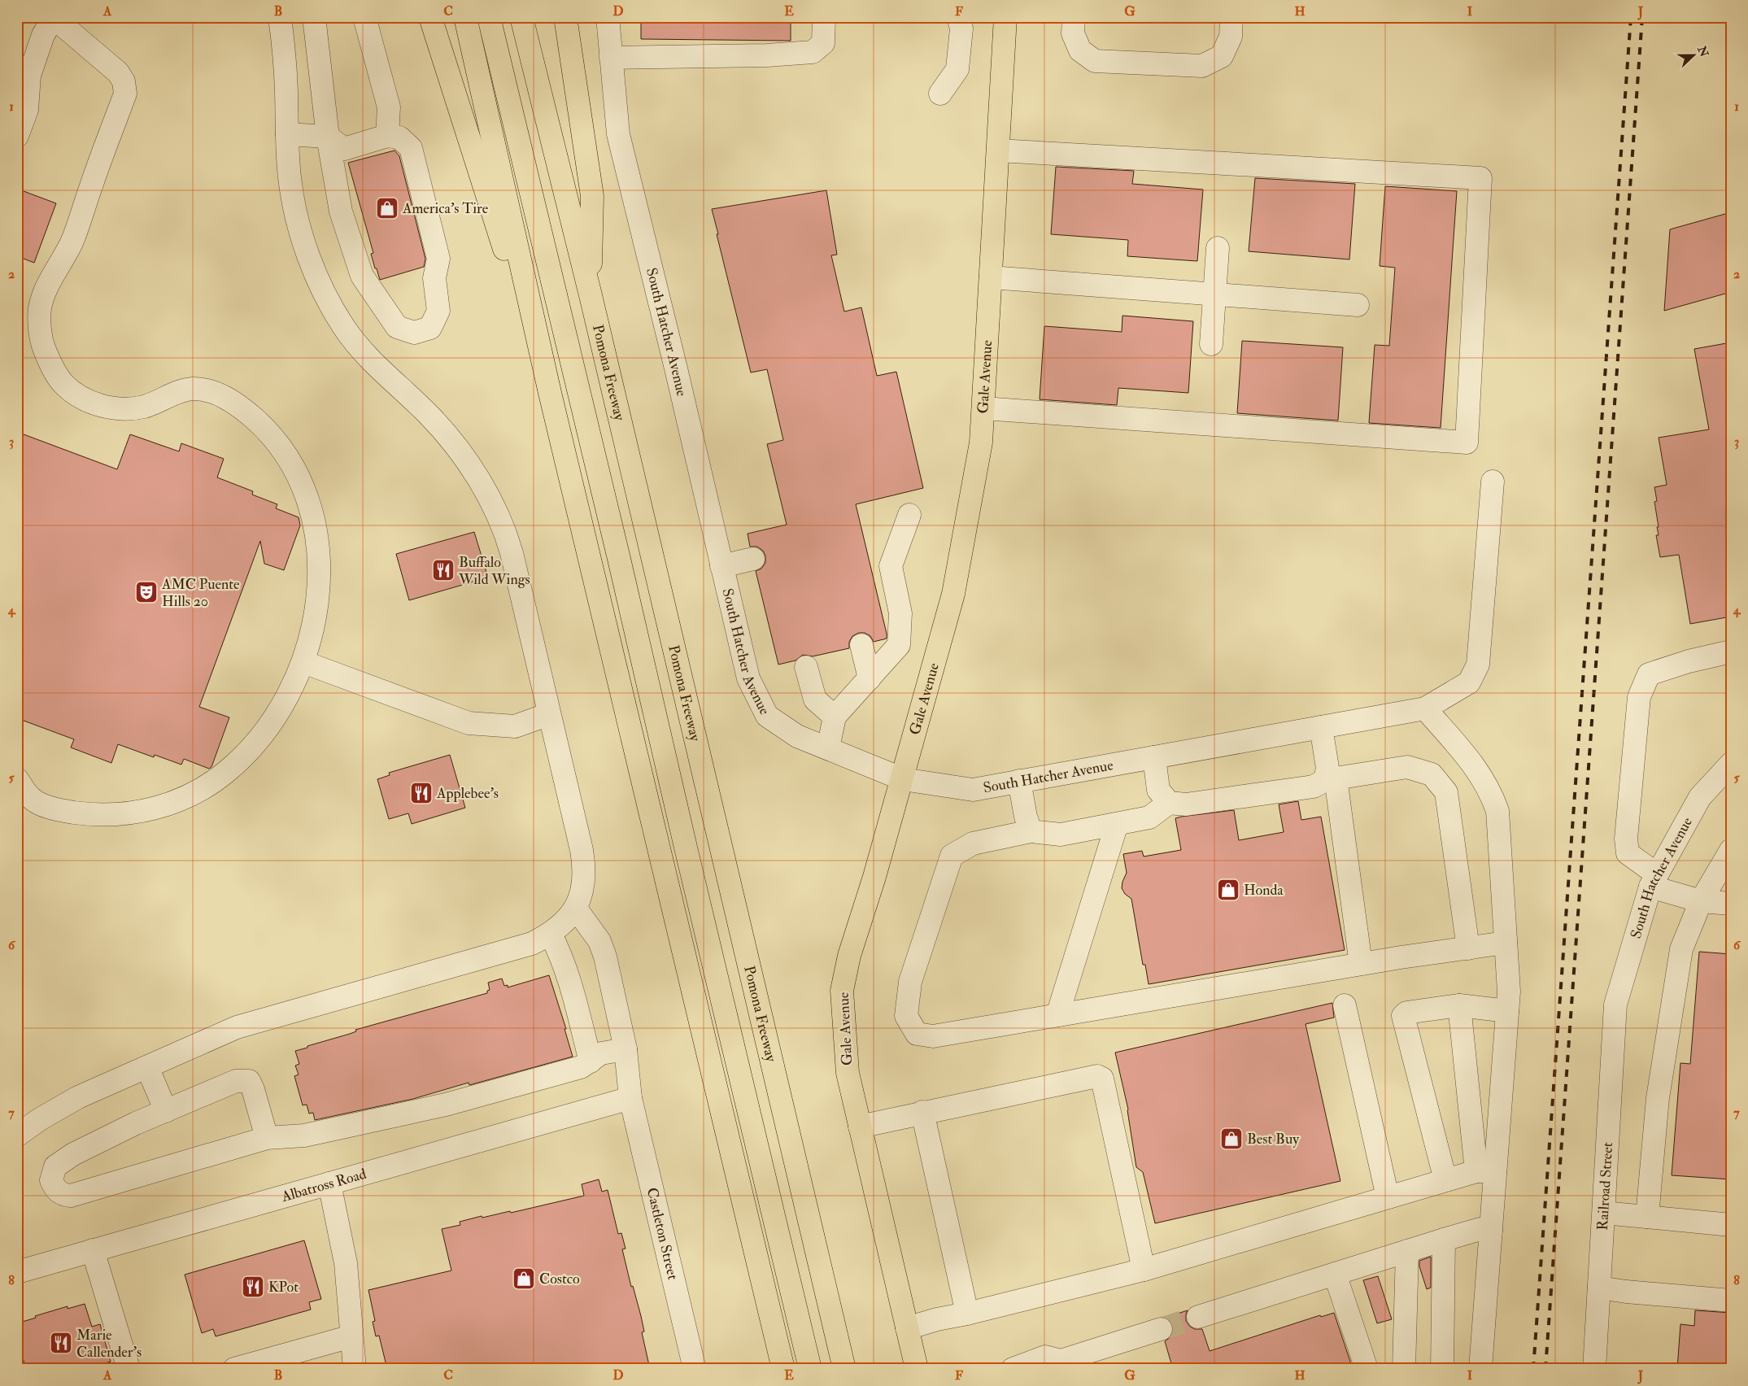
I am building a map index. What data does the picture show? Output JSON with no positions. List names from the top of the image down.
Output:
{
  "streets": {
    "main road": ["Pomona Freeway", "Gale Avenue"],
    "street": [
      "South Hatcher Avenue",
      "Albatross Road",
      "Railroad Street",
      "Castleton Street"
    ]
  },
  "crossings": [
    ["South Hatcher Avenue", "Gale Avenue"],
    ["South Hatcher Avenue", "Railroad Street"],
    ["Albatross Road", "Castleton Street"]
  ],
  "places": {
    "shop": [
      "America's Tire",
      "Honda",
      "Best Buy",
      "Costco"
    ],
    "restaurant": [
      "Buffalo Wild Wings",
      "Applebee's",
      "KPot",
      "Marie Callender's"
    ],
    "theatre": ["AMC Puente Hills 20"]
  },
  "north": "right",
  "grid": {
    "columns": [
      "A",
      "B",
      "C",
      "D",
      "E",
      "F",
      "G",
      "H",
      "I",
      "J"
    ],
    "rows": [
      "1",
      "2",
      "3",
      "4",
      "5",
      "6",
      "7",
      "8"
    ]
  }
}
